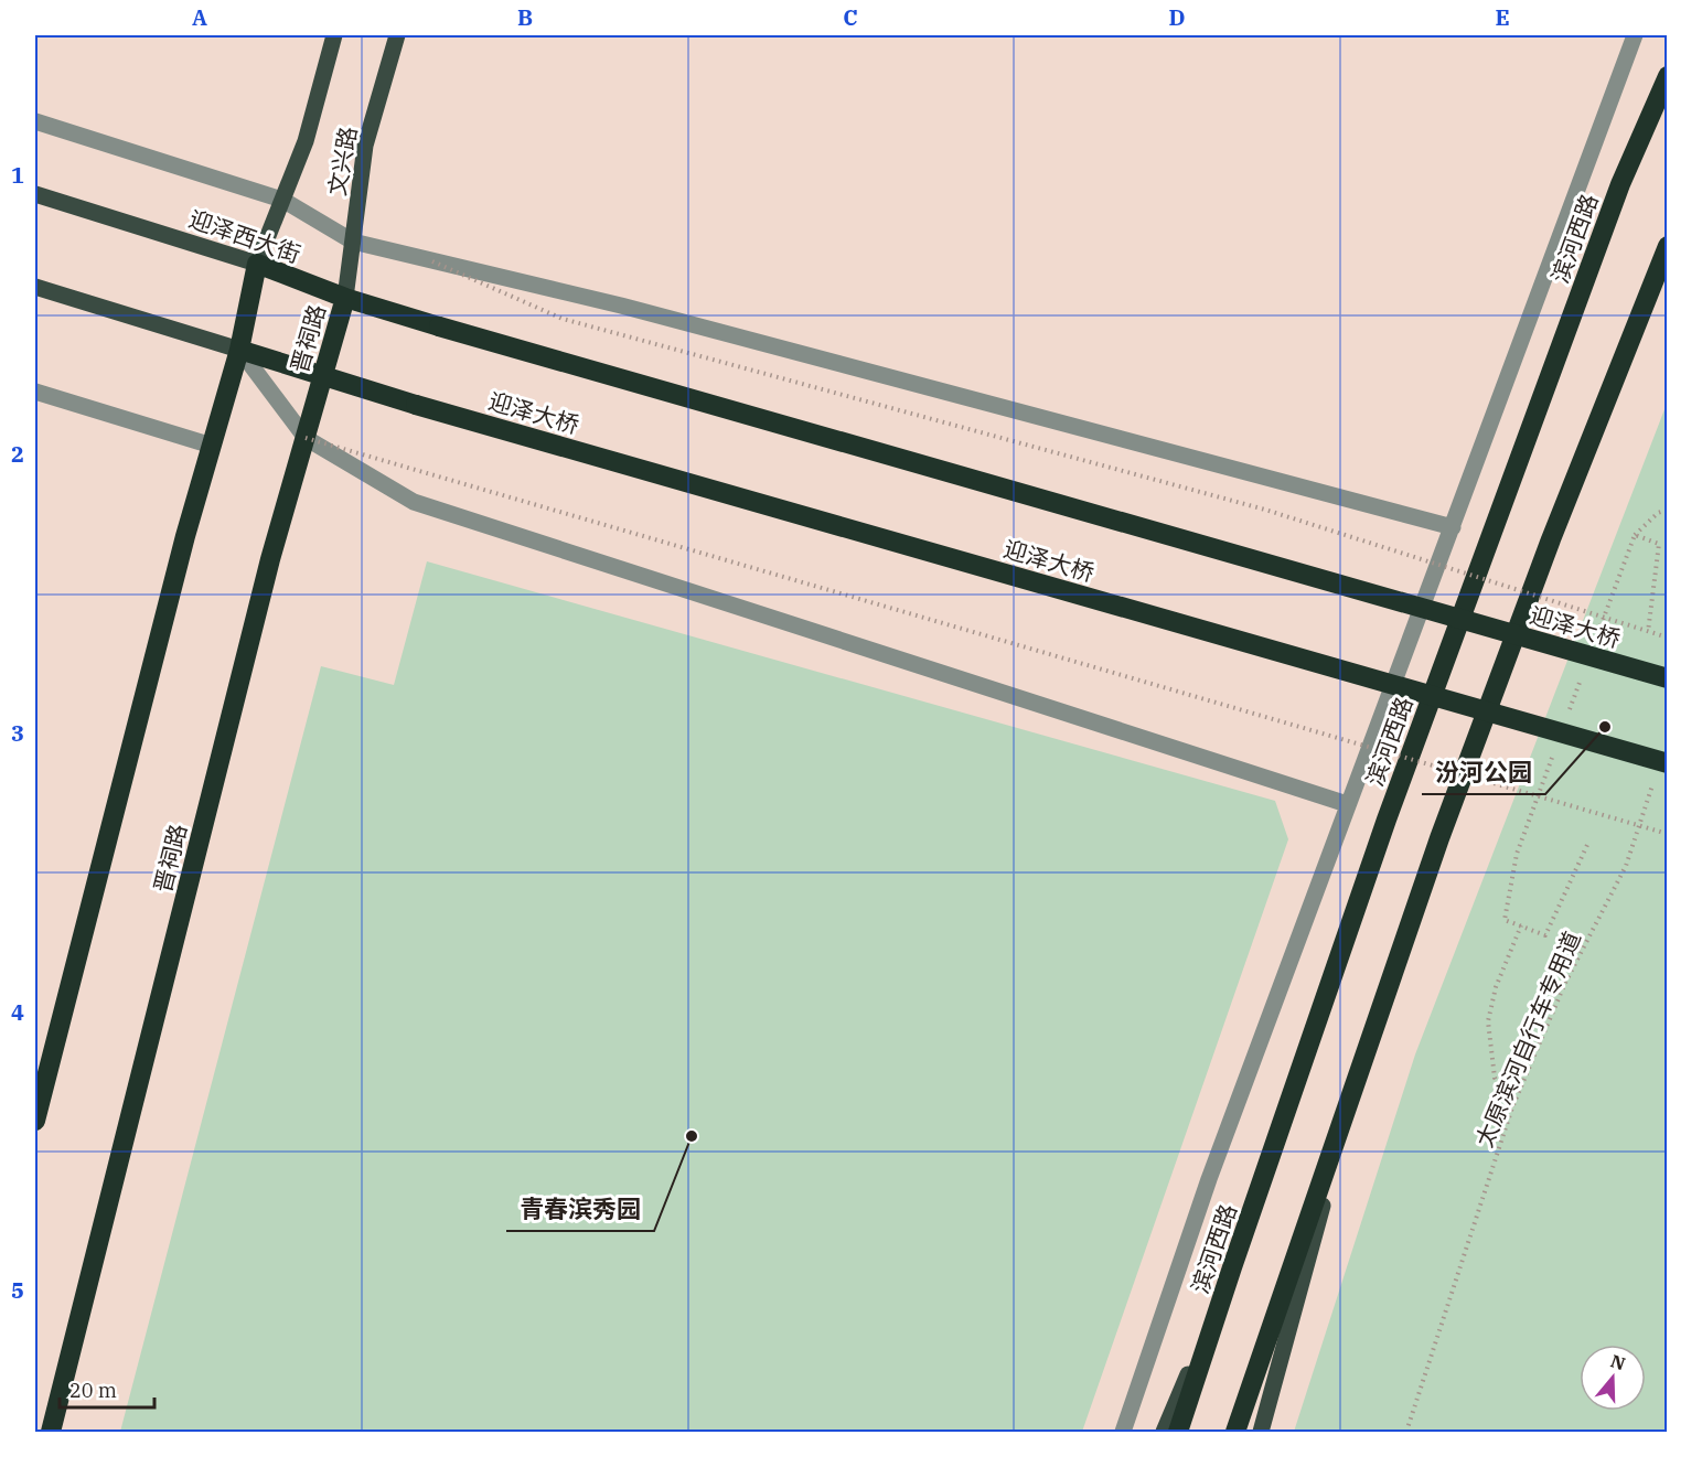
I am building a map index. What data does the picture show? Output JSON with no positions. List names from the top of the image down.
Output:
{
  "streets": {
    "highway": [
      "迎泽西大街",
      "滨河西路",
      "晋祠路",
      "迎泽大桥"
    ],
    "main road": ["文兴路"],
    "path": ["太原滨河自行车专用道"]
  },
  "crossings": [
    ["文兴路", "迎泽西大街"],
    ["文兴路", "晋祠路"],
    ["迎泽西大街", "晋祠路"],
    ["迎泽西大街", "迎泽大桥"],
    ["晋祠路", "迎泽大桥"],
    ["迎泽大桥", "太原滨河自行车专用道"]
  ],
  "places": ["汾河公园", "青春滨秀园"],
  "scale_bar": "20 m",
  "north": "top",
  "grid": {
    "columns": [
      "A",
      "B",
      "C",
      "D",
      "E"
    ],
    "rows": [
      "1",
      "2",
      "3",
      "4",
      "5"
    ]
  }
}
